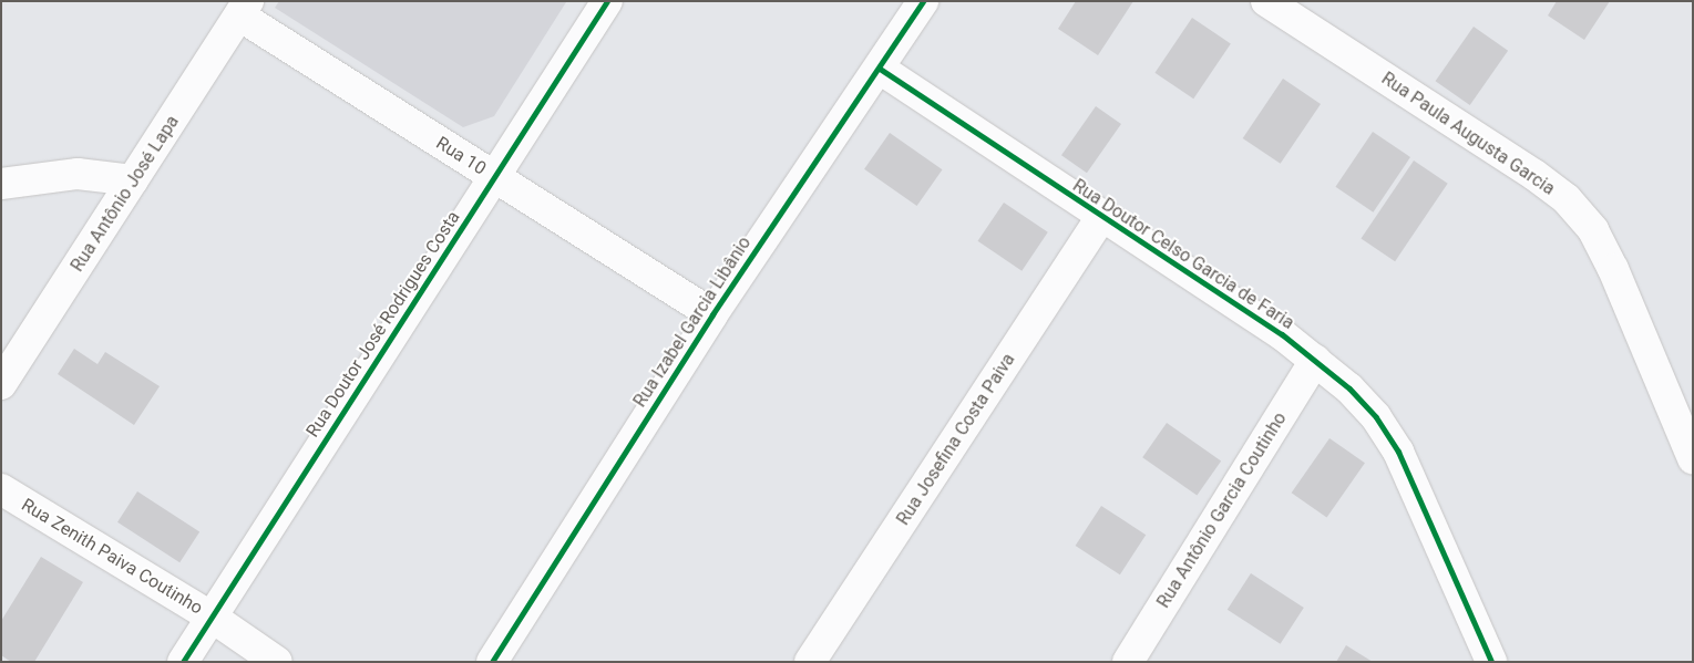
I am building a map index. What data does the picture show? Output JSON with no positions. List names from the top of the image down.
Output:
{
  "streets": {
    "street": [
      "Rua Paula Augusta Garcia",
      "Rua 10",
      "Rua Antônio José Lapa",
      "Rua Doutor Celso Garcia de Faria",
      "Rua Izabel Garcia Libânio",
      "Rua Doutor José Rodrigues Costa",
      "Rua Josefina Costa Paiva",
      "Rua Antônio Garcia Coutinho",
      "Rua Zenith Paiva Coutinho"
    ]
  },
  "crossings": [
    ["Rua 10", "Rua Antônio José Lapa"],
    ["Rua 10", "Rua Izabel Garcia Libânio"],
    ["Rua 10", "Rua Doutor José Rodrigues Costa"],
    ["Rua Doutor Celso Garcia de Faria", "Rua Izabel Garcia Libânio"],
    ["Rua Doutor Celso Garcia de Faria", "Rua Josefina Costa Paiva"],
    ["Rua Doutor Celso Garcia de Faria", "Rua Antônio Garcia Coutinho"],
    ["Rua Doutor José Rodrigues Costa", "Rua Zenith Paiva Coutinho"]
  ]
}
